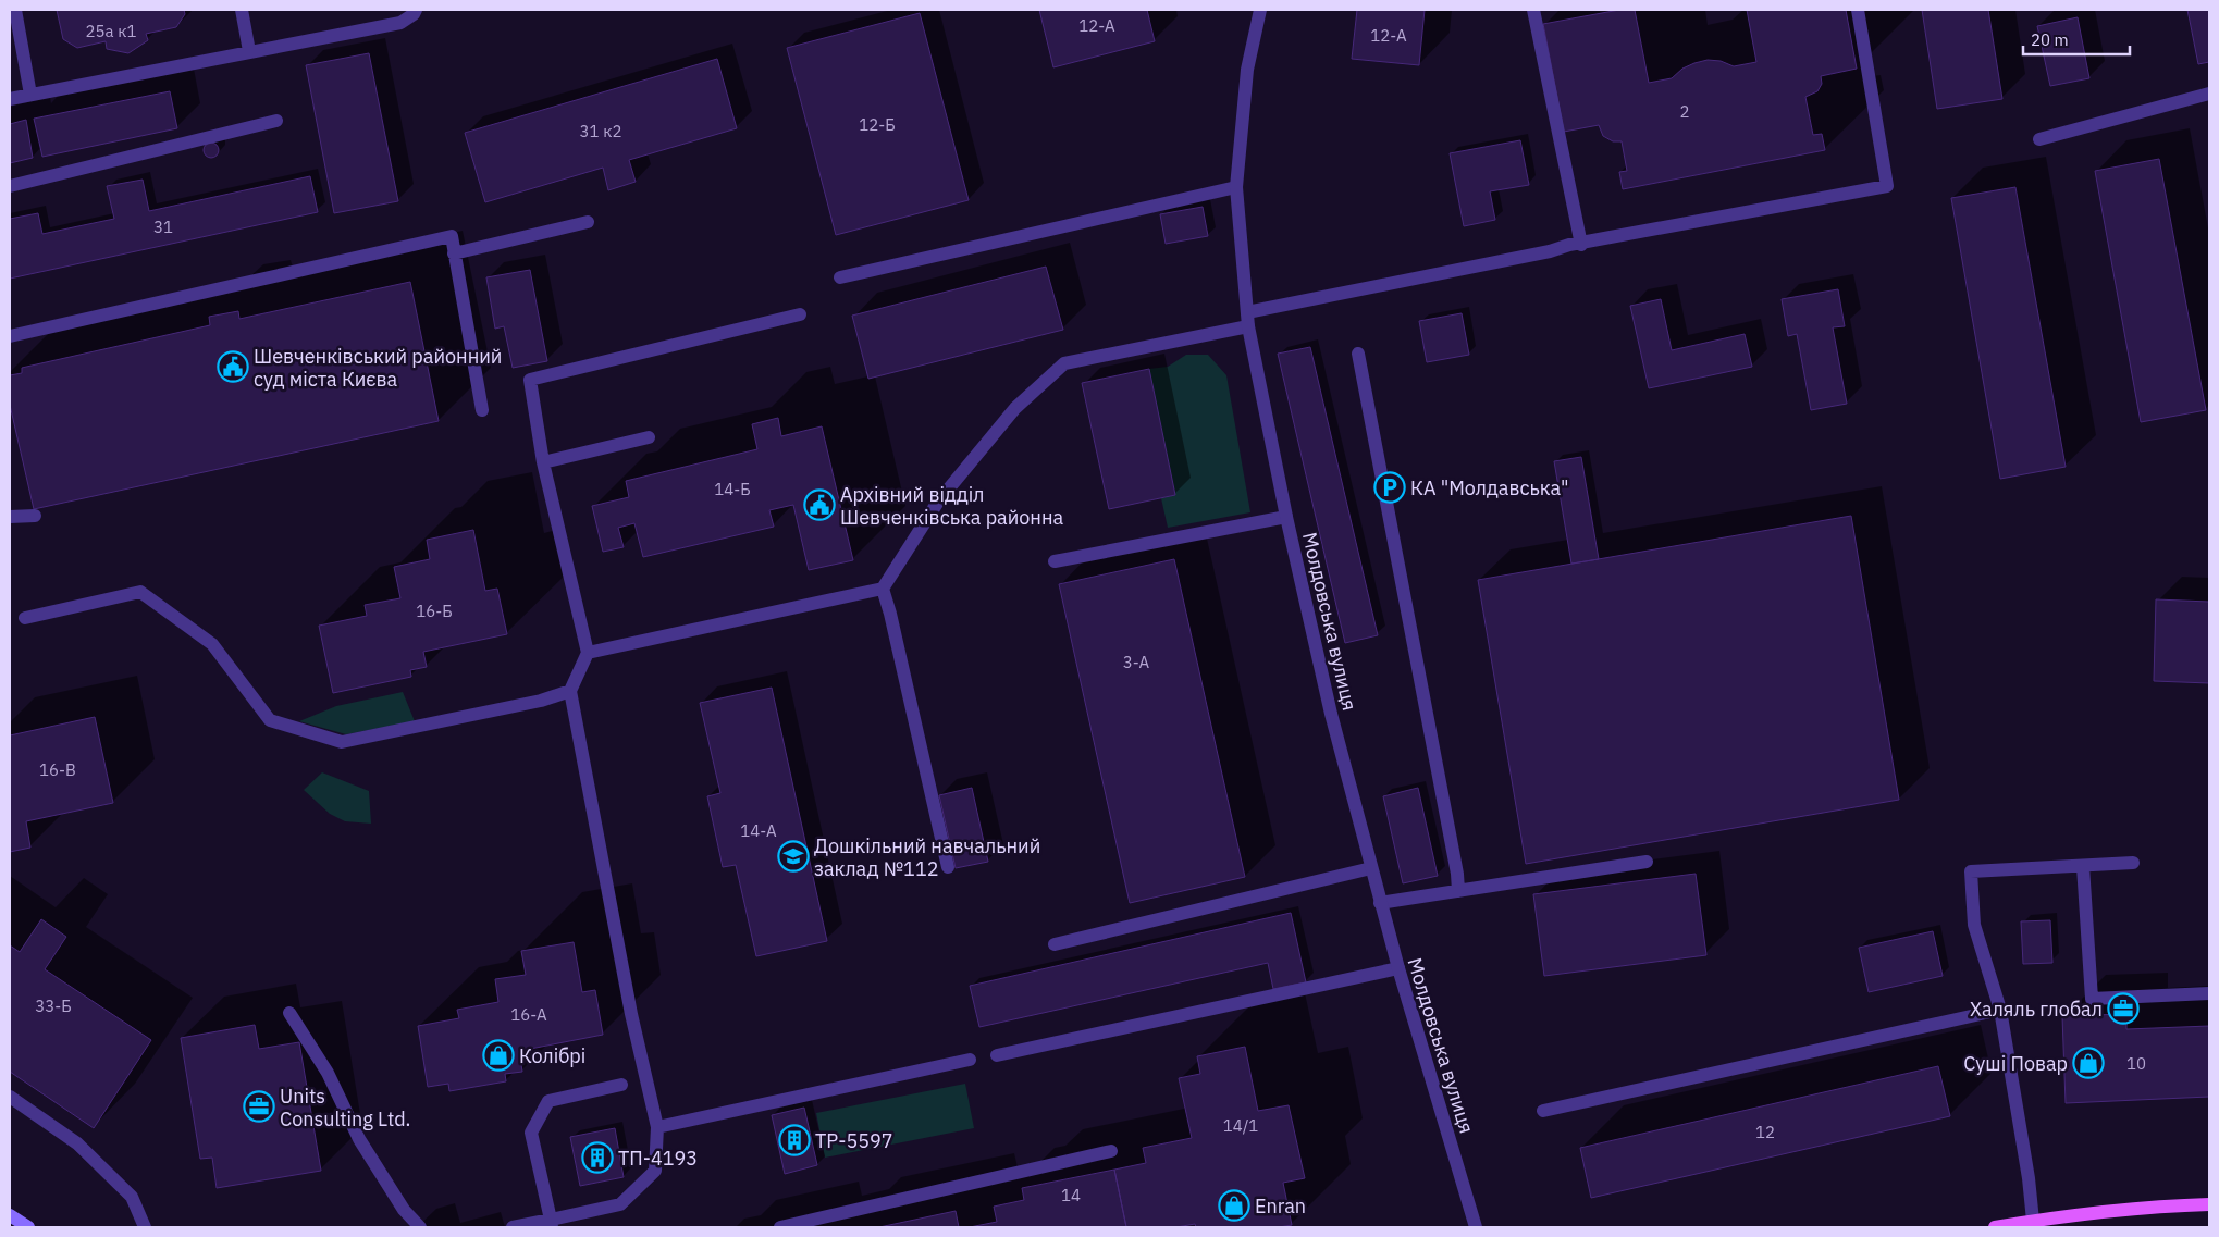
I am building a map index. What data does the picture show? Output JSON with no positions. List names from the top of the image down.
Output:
{
  "streets": {
    "street": ["Молдовська вулиця"]
  },
  "places": {
    "public building": ["Шевченківський районний суд міста Києва", "Архівний відділ Шевченківська районна"],
    "parking": ["КА \"Молдавська\""],
    "school or university": ["Дошкільний навчальний заклад №112"],
    "office": ["Халяль глобал", "Units Consulting Ltd."],
    "shop": ["Колібрі", "Суші Повар", "Enran"],
    "building": ["ТР-5597", "ТП-4193"]
  },
  "house_numbers": [
    "12-А",
    "25а к1",
    "12-А",
    "2",
    "12-Б",
    "31 к2",
    "31",
    "14-Б",
    "16-Б",
    "3-А",
    "16-В",
    "14-А",
    "33-Б",
    "16-А",
    "10",
    "14/1",
    "12",
    "14"
  ],
  "scale_bar": "20 m"
}
